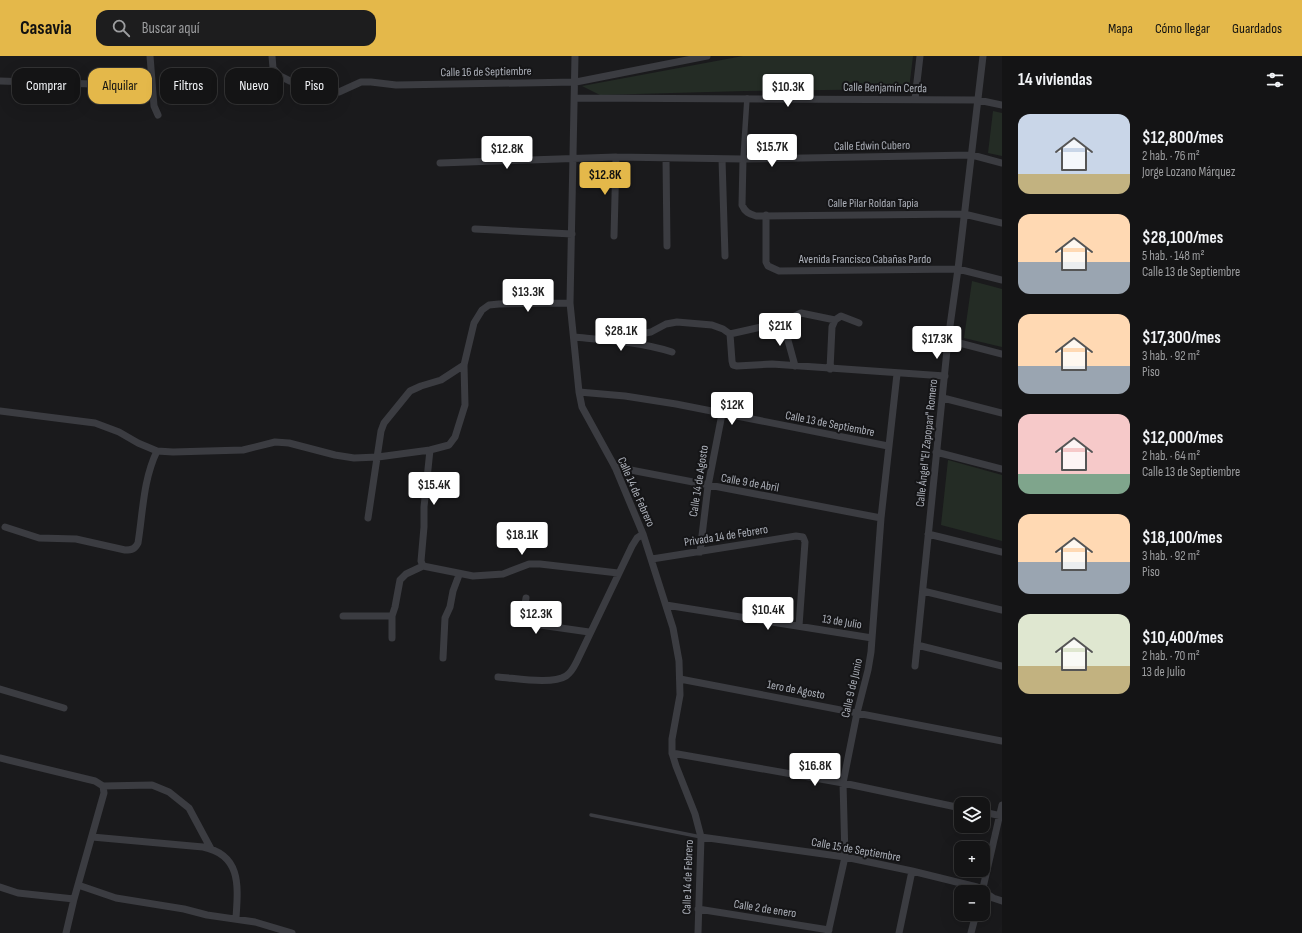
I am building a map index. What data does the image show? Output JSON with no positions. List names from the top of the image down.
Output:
{
  "streets": {
    "street": [
      "Calle 16 de Septiembre",
      "Calle Benjamín Cerda",
      "Calle Edwin Cubero",
      "Calle Pilar Roldan Tapia",
      "Avenida Francisco Cabañas Pardo",
      "Calle 13 de Septiembre",
      "Calle Ángel \"El Zapopan\" Romero",
      "Calle 14 de Agosto",
      "Calle 9 de Abril",
      "Calle 14 de Febrero",
      "Privada 14 de Febrero",
      "13 de Julio",
      "Calle 9 de Junio",
      "1ero de Agosto",
      "Calle 15 de Septiembre",
      "Calle 2 de enero"
    ]
  },
  "crossings": [
    ["Calle 16 de Septiembre", "Calle 14 de Febrero"],
    ["Calle Benjamín Cerda", "Calle Ángel \"El Zapopan\" Romero"],
    ["Calle Benjamín Cerda", "Calle 14 de Febrero"],
    ["Calle Edwin Cubero", "Calle Pilar Roldan Tapia"],
    ["Calle Edwin Cubero", "Calle Ángel \"El Zapopan\" Romero"],
    ["Calle Edwin Cubero", "Calle 14 de Febrero"],
    ["Calle Pilar Roldan Tapia", "Avenida Francisco Cabañas Pardo"],
    ["Calle Pilar Roldan Tapia", "Calle Ángel \"El Zapopan\" Romero"],
    ["Avenida Francisco Cabañas Pardo", "Calle Ángel \"El Zapopan\" Romero"],
    ["Calle 13 de Septiembre", "Calle 14 de Agosto"],
    ["Calle 13 de Septiembre", "Calle 14 de Febrero"],
    ["Calle 13 de Septiembre", "Calle 9 de Junio"],
    ["Calle 14 de Agosto", "Calle 9 de Abril"],
    ["Calle 14 de Agosto", "Privada 14 de Febrero"],
    ["Calle 9 de Abril", "Calle 14 de Febrero"],
    ["Calle 9 de Abril", "Calle 9 de Junio"],
    ["Calle 14 de Febrero", "Privada 14 de Febrero"],
    ["Calle 14 de Febrero", "13 de Julio"],
    ["Calle 14 de Febrero", "1ero de Agosto"],
    ["Calle 14 de Febrero", "Calle 15 de Septiembre"],
    ["Calle 14 de Febrero", "Calle 2 de enero"],
    ["Privada 14 de Febrero", "13 de Julio"],
    ["13 de Julio", "Calle 9 de Junio"],
    ["Calle 9 de Junio", "1ero de Agosto"],
    ["Calle 9 de Junio", "Calle 15 de Septiembre"],
    ["Calle 9 de Junio", "Calle 2 de enero"]
  ],
  "page": {
    "header": "Casavia",
    "search": "Buscar aquí",
    "nav": ["Mapa", "Cómo llegar", "Guardados"],
    "heading": "14 viviendas",
    "chip": [
      "Comprar",
      "Alquilar",
      "Filtros",
      "Nuevo",
      "Piso"
    ],
    "price": [
      "$10.3K",
      "$15.7K",
      "$12.8K",
      "$12.8K",
      "$13.3K",
      "$21K",
      "$28.1K",
      "$17.3K",
      "$12K",
      "$15.4K",
      "$18.1K",
      "$10.4K",
      "$12.3K",
      "$16.8K"
    ],
    "list": [
      {
        "name": "$12,800/mes",
        "note": "2 hab. · 76 m² · Jorge Lozano Márquez"
      },
      {
        "name": "$28,100/mes",
        "note": "5 hab. · 148 m² · Calle 13 de Septiembre"
      },
      {
        "name": "$17,300/mes",
        "note": "3 hab. · 92 m² · Piso"
      },
      {
        "name": "$12,000/mes",
        "note": "2 hab. · 64 m² · Calle 13 de Septiembre"
      },
      {
        "name": "$18,100/mes",
        "note": "3 hab. · 92 m² · Piso"
      },
      {
        "name": "$10,400/mes",
        "note": "2 hab. · 70 m² · 13 de Julio"
      }
    ],
    "map_buttons": ["+", "−"]
  }
}
